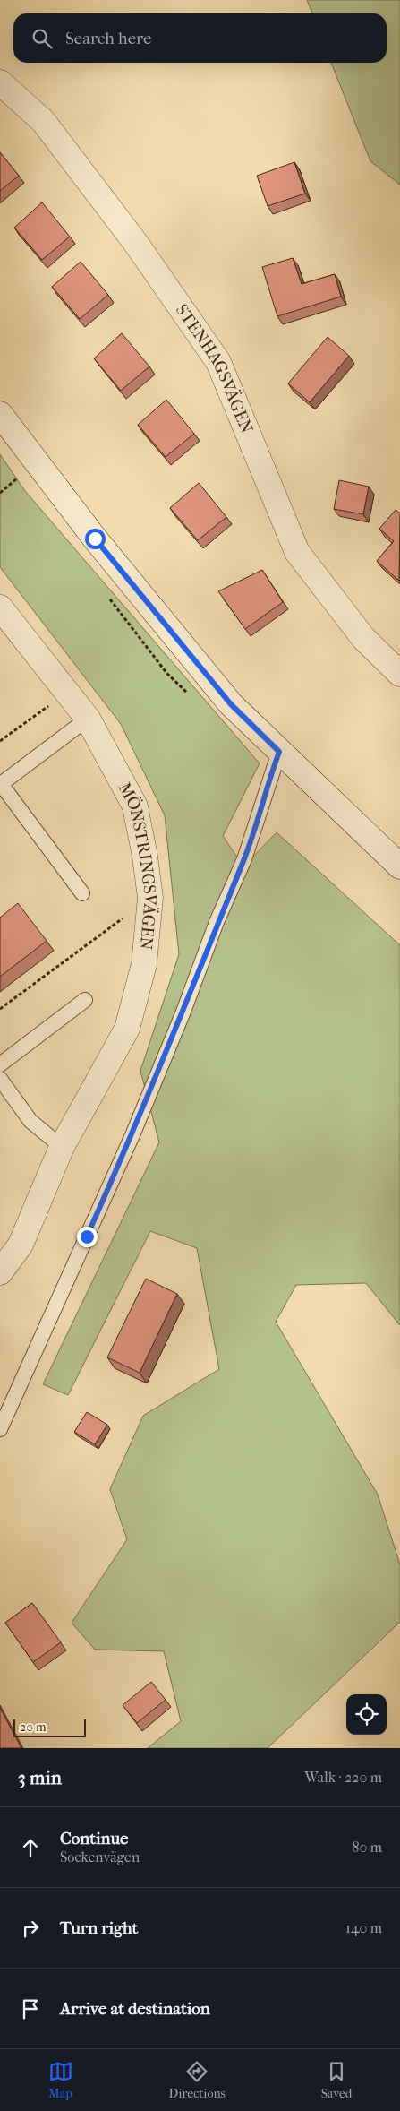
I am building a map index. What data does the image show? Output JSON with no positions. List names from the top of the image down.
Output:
{
  "streets": {
    "street": ["STENHAGSVÄGEN", "MÖNSTRINGSVÄGEN"]
  },
  "scale_bar": "20 m",
  "page": {
    "search": "Search here",
    "scale": "20 m",
    "heading": ["3 min", "Walk · 220 m"],
    "list": [
      ["Continue", "Sockenvägen", "80 m"],
      ["Turn right", "140 m"],
      "Arrive at destination"
    ],
    "nav": ["Map", "Directions", "Saved"]
  }
}
